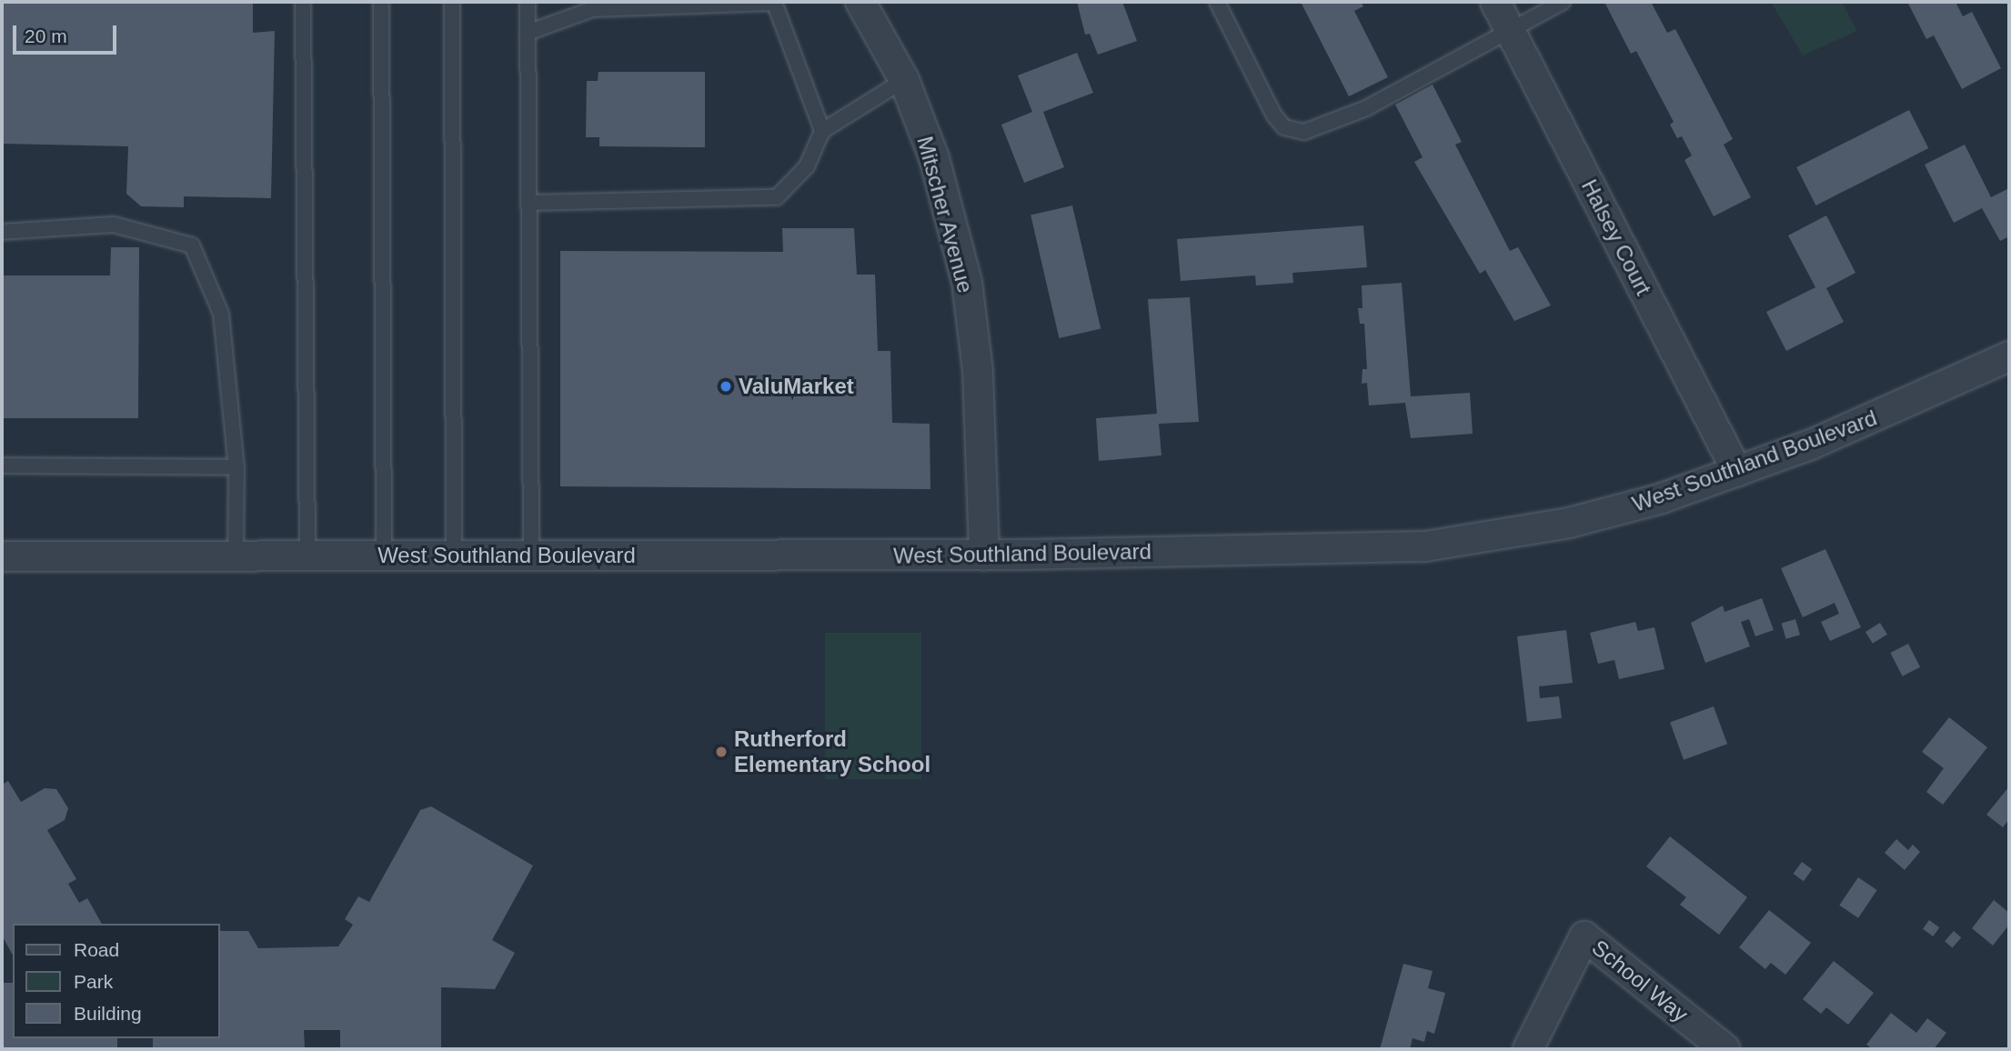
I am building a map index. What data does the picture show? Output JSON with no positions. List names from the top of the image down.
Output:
{
  "streets": {
    "street": [
      "Mitscher Avenue",
      "Halsey Court",
      "West Southland Boulevard",
      "School Way"
    ]
  },
  "crossings": [
    ["Mitscher Avenue", "West Southland Boulevard"],
    ["Halsey Court", "West Southland Boulevard"]
  ],
  "places": ["ValuMarket", "Rutherford Elementary School"],
  "legend": ["Road", "Park", "Building"],
  "scale_bar": "20 m"
}
